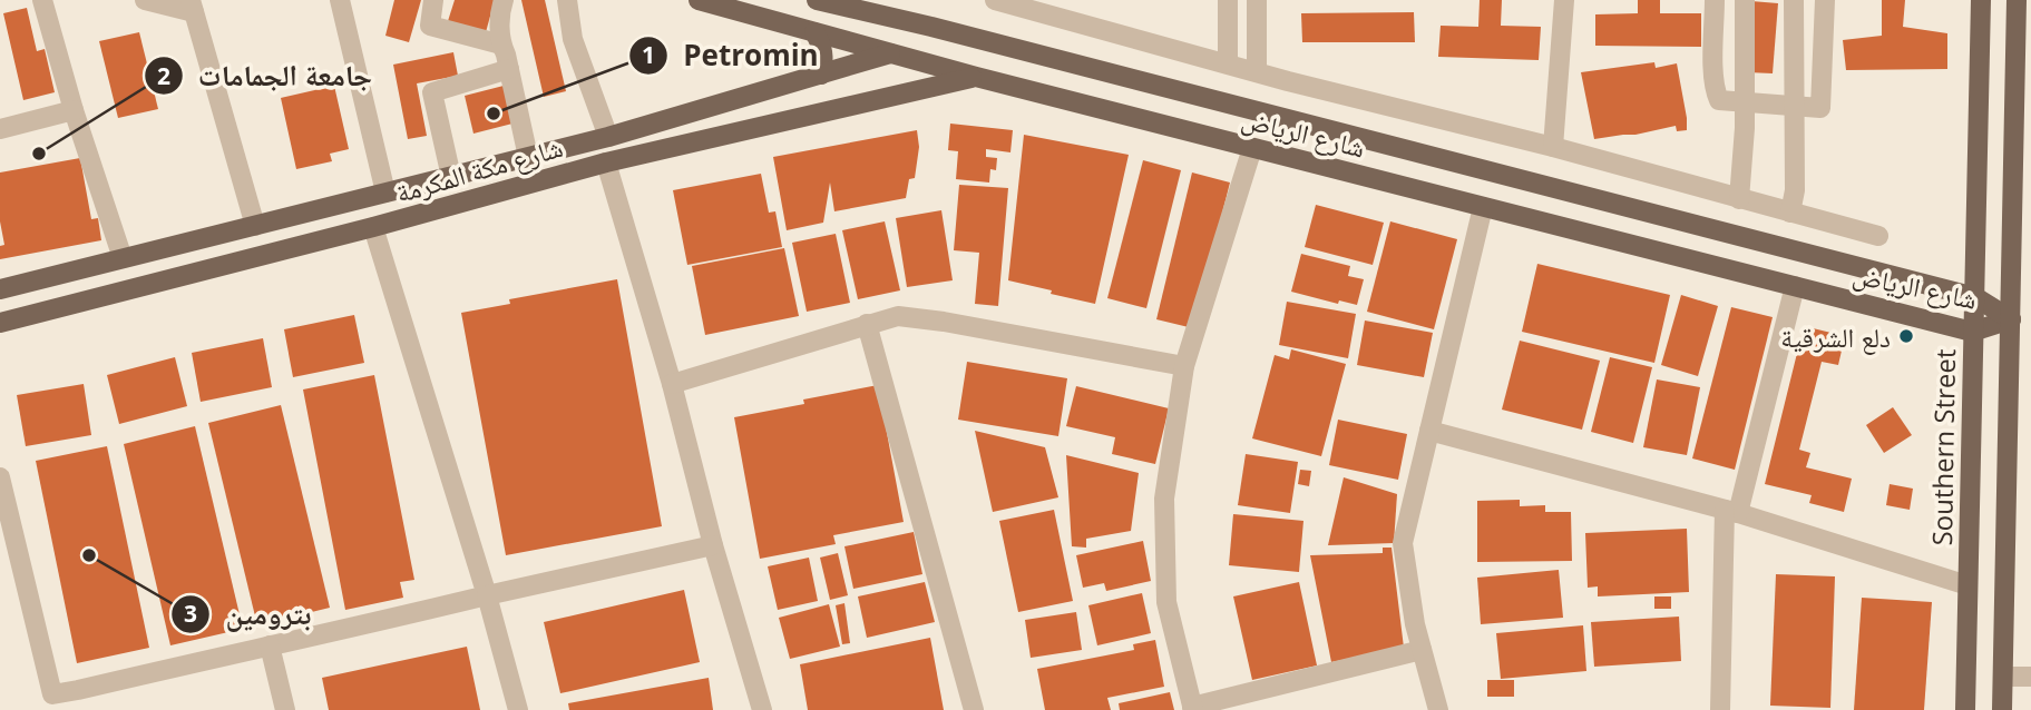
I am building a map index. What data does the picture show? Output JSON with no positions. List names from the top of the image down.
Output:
{
  "streets": {
    "main road": ["شارع الرياض", "شارع مكة المكرمة", "Southern Street"]
  },
  "crossings": [
    ["شارع الرياض", "شارع مكة المكرمة"],
    ["شارع الرياض", "Southern Street"]
  ],
  "places": [
    "Petromin",
    "جامعة الجمامات",
    "دلع الشرقية",
    "بترومين"
  ]
}
